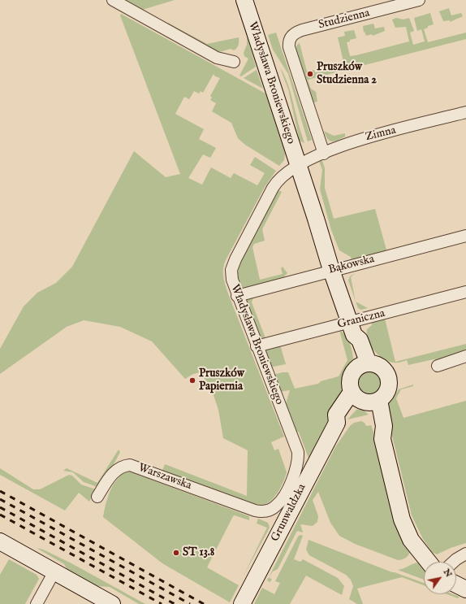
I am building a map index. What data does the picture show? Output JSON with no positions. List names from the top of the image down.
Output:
{
  "streets": {
    "street": [
      "Studzienna",
      "Władysława Broniewskiego",
      "Zimna",
      "Bąkowska",
      "Graniczna",
      "Warszawska",
      "Grunwaldzka"
    ]
  },
  "crossings": [
    ["Studzienna", "Zimna"],
    ["Władysława Broniewskiego", "Zimna"],
    ["Władysława Broniewskiego", "Bąkowska"],
    ["Władysława Broniewskiego", "Graniczna"],
    ["Władysława Broniewskiego", "Warszawska"],
    ["Władysława Broniewskiego", "Grunwaldzka"]
  ],
  "places": ["Pruszków Studzienna 2", "Pruszków Papiernia", "ST 13.8"],
  "north": "top right"
}
